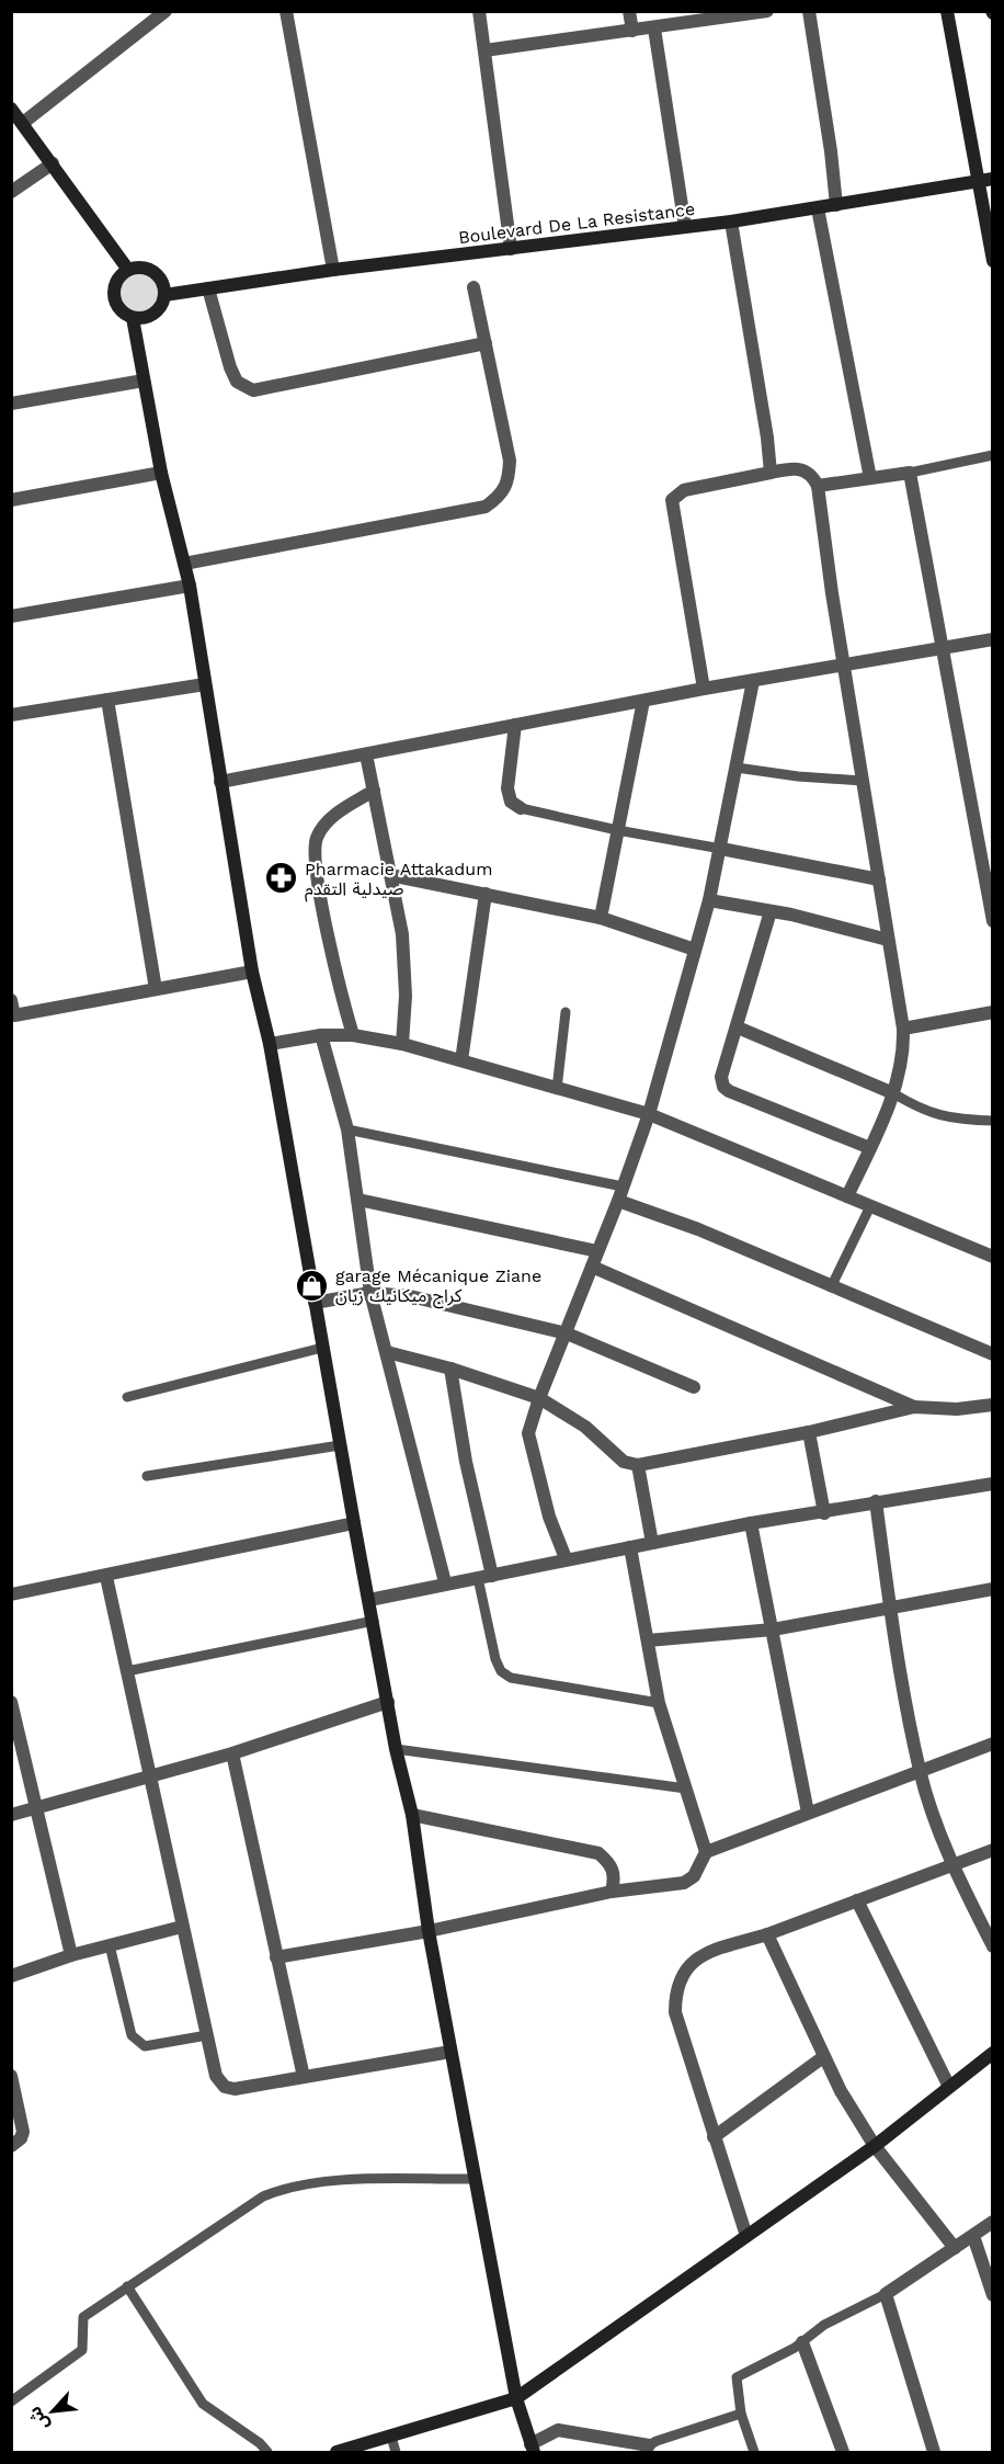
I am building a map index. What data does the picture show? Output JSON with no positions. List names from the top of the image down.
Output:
{
  "streets": {
    "street": ["Boulevard De La Resistance"]
  },
  "places": {
    "pharmacy": ["Pharmacie Attakadum صيدلية التقدم"],
    "shop": ["garage Mécanique Ziane كراج ميكانيك زيان"]
  },
  "north": "bottom left"
}
